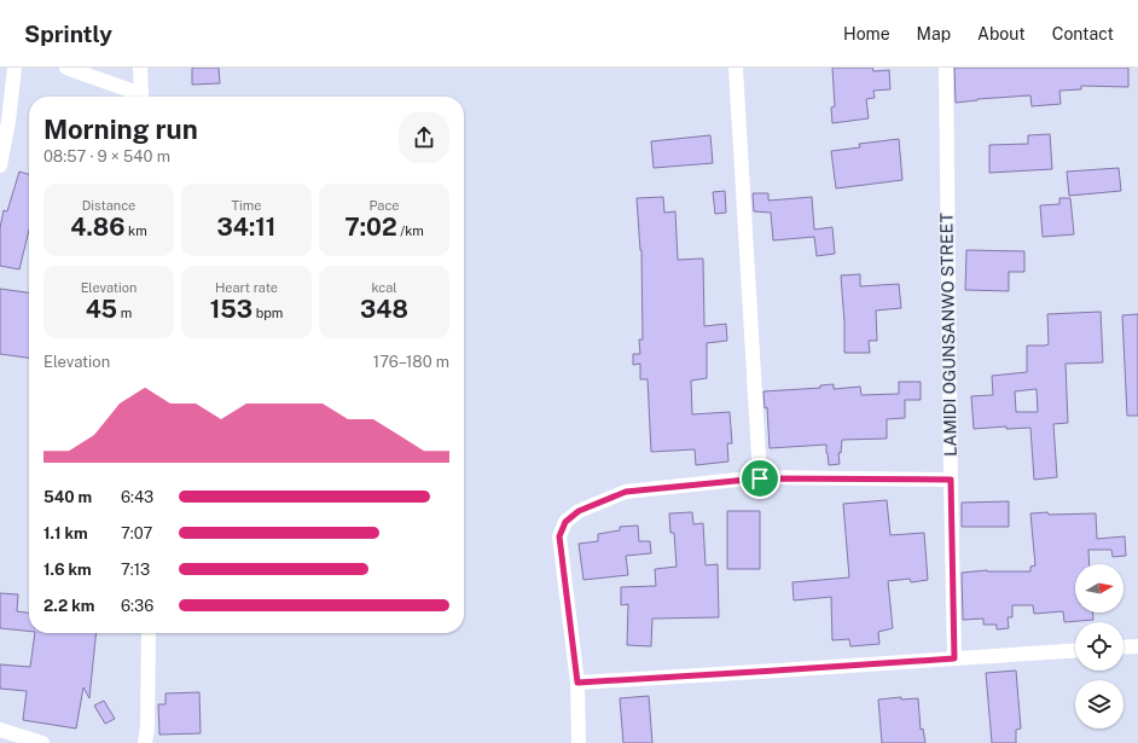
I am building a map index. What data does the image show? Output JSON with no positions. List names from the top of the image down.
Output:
{
  "streets": {
    "street": ["LAMIDI OGUNSANWO STREET"]
  },
  "north": "right",
  "page": {
    "header": "Sprintly",
    "nav": [
      "Home",
      "Map",
      "About",
      "Contact"
    ],
    "heading": ["Morning run", "08:57 · 9 × 540 m"],
    "stats": [
      ["Distance", "4.86 km"],
      ["Time", "34:11"],
      ["Pace", "7:02 /km"],
      ["Elevation", "45 m"],
      ["Heart rate", "153 bpm"],
      ["kcal", "348"]
    ],
    "chart": ["Elevation", "176–180 m"],
    "list": [
      {
        "name": "540 m",
        "note": "6:43"
      },
      {
        "name": "1.1 km",
        "note": "7:07"
      },
      {
        "name": "1.6 km",
        "note": "7:13"
      },
      {
        "name": "2.2 km",
        "note": "6:36"
      }
    ]
  }
}
